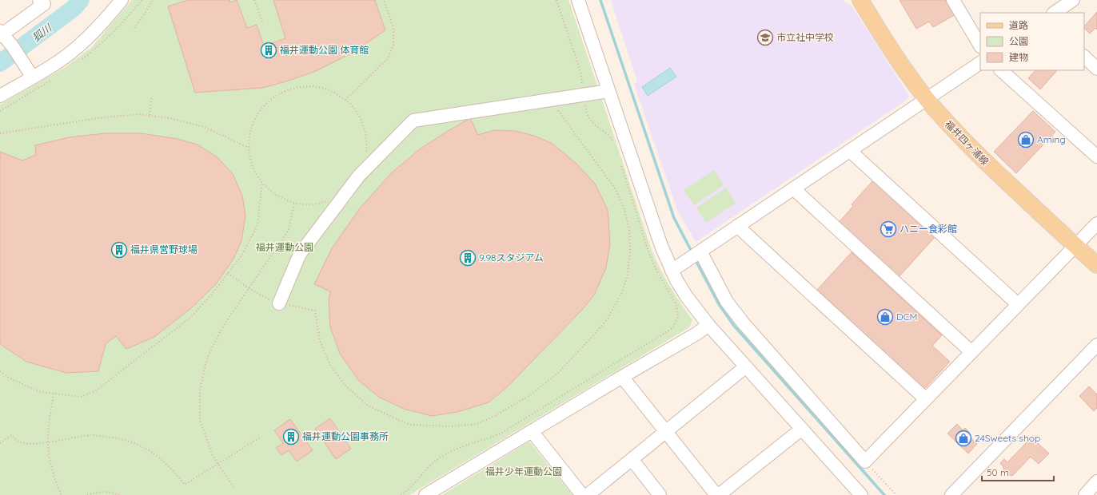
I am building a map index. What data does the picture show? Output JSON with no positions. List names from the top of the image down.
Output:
{
  "streets": {
    "main road": ["福井四ヶ浦線"]
  },
  "water": ["狐川"],
  "parks": ["福井運動公園", "福井少年運動公園"],
  "places": {
    "school or university": ["市立社中学校"],
    "building": [
      "福井運動公園 体育館",
      "福井県営野球場",
      "9.98スタジアム",
      "福井運動公園事務所"
    ],
    "shop": ["Aming", "DCM", "24Sweets shop"],
    "supermarket": ["ハニー食彩館"]
  },
  "legend": ["道路", "公園", "建物"],
  "scale_bar": "50 m"
}
